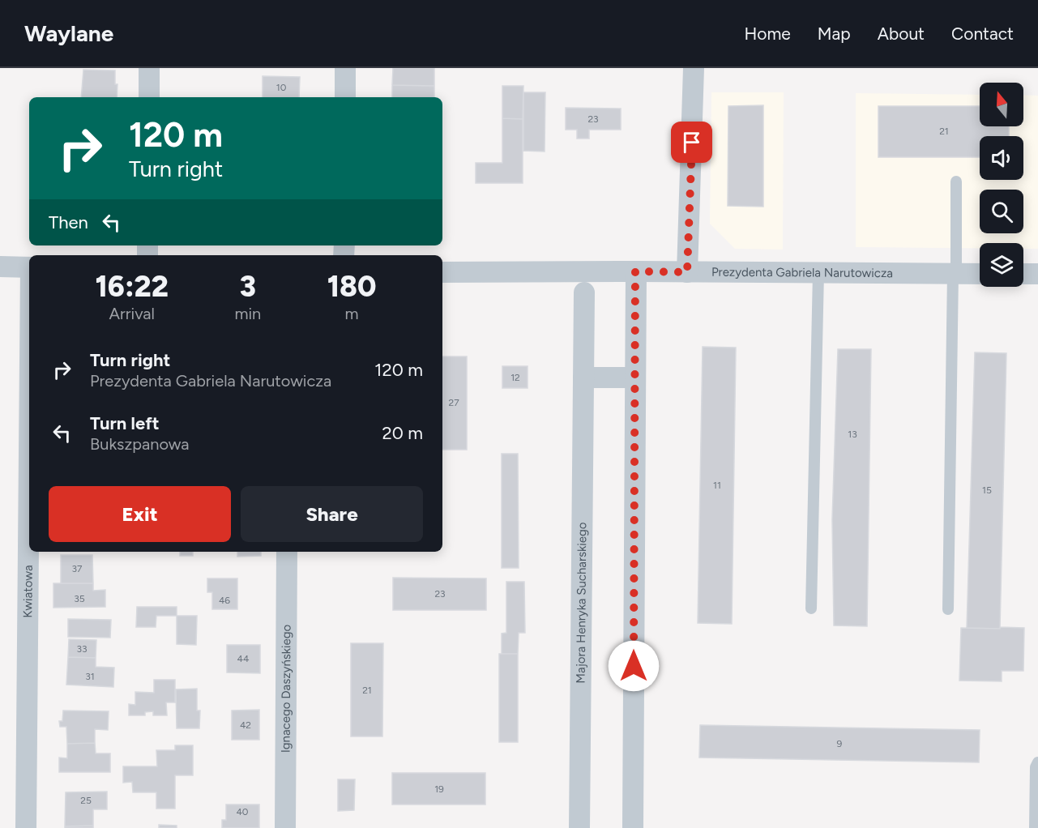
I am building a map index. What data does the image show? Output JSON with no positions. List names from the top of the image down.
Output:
{
  "streets": {
    "street": [
      "Prezydenta Gabriela Narutowicza",
      "Kwiatowa",
      "Majora Henryka Sucharskiego",
      "Ignacego Daszyńskiego"
    ]
  },
  "house_numbers": [
    "10",
    "23",
    "21",
    "12",
    "27",
    "13",
    "11",
    "15",
    "37",
    "23",
    "35",
    "46",
    "33",
    "44",
    "31",
    "21",
    "42",
    "9",
    "19",
    "25",
    "40"
  ],
  "north": "top",
  "page": {
    "header": "Waylane",
    "nav": [
      "Home",
      "Map",
      "About",
      "Contact"
    ],
    "turn": ["120 m", "Turn right"],
    "then": "Then",
    "eta": [
      "16:22",
      "Arrival",
      "3",
      "min",
      "180",
      "m"
    ],
    "list": [
      {
        "name": "Turn right",
        "note": "Prezydenta Gabriela Narutowicza",
        "value": "120 m"
      },
      {
        "name": "Turn left",
        "note": "Bukszpanowa",
        "value": "20 m"
      }
    ],
    "buttons": ["Exit", "Share"]
  }
}
